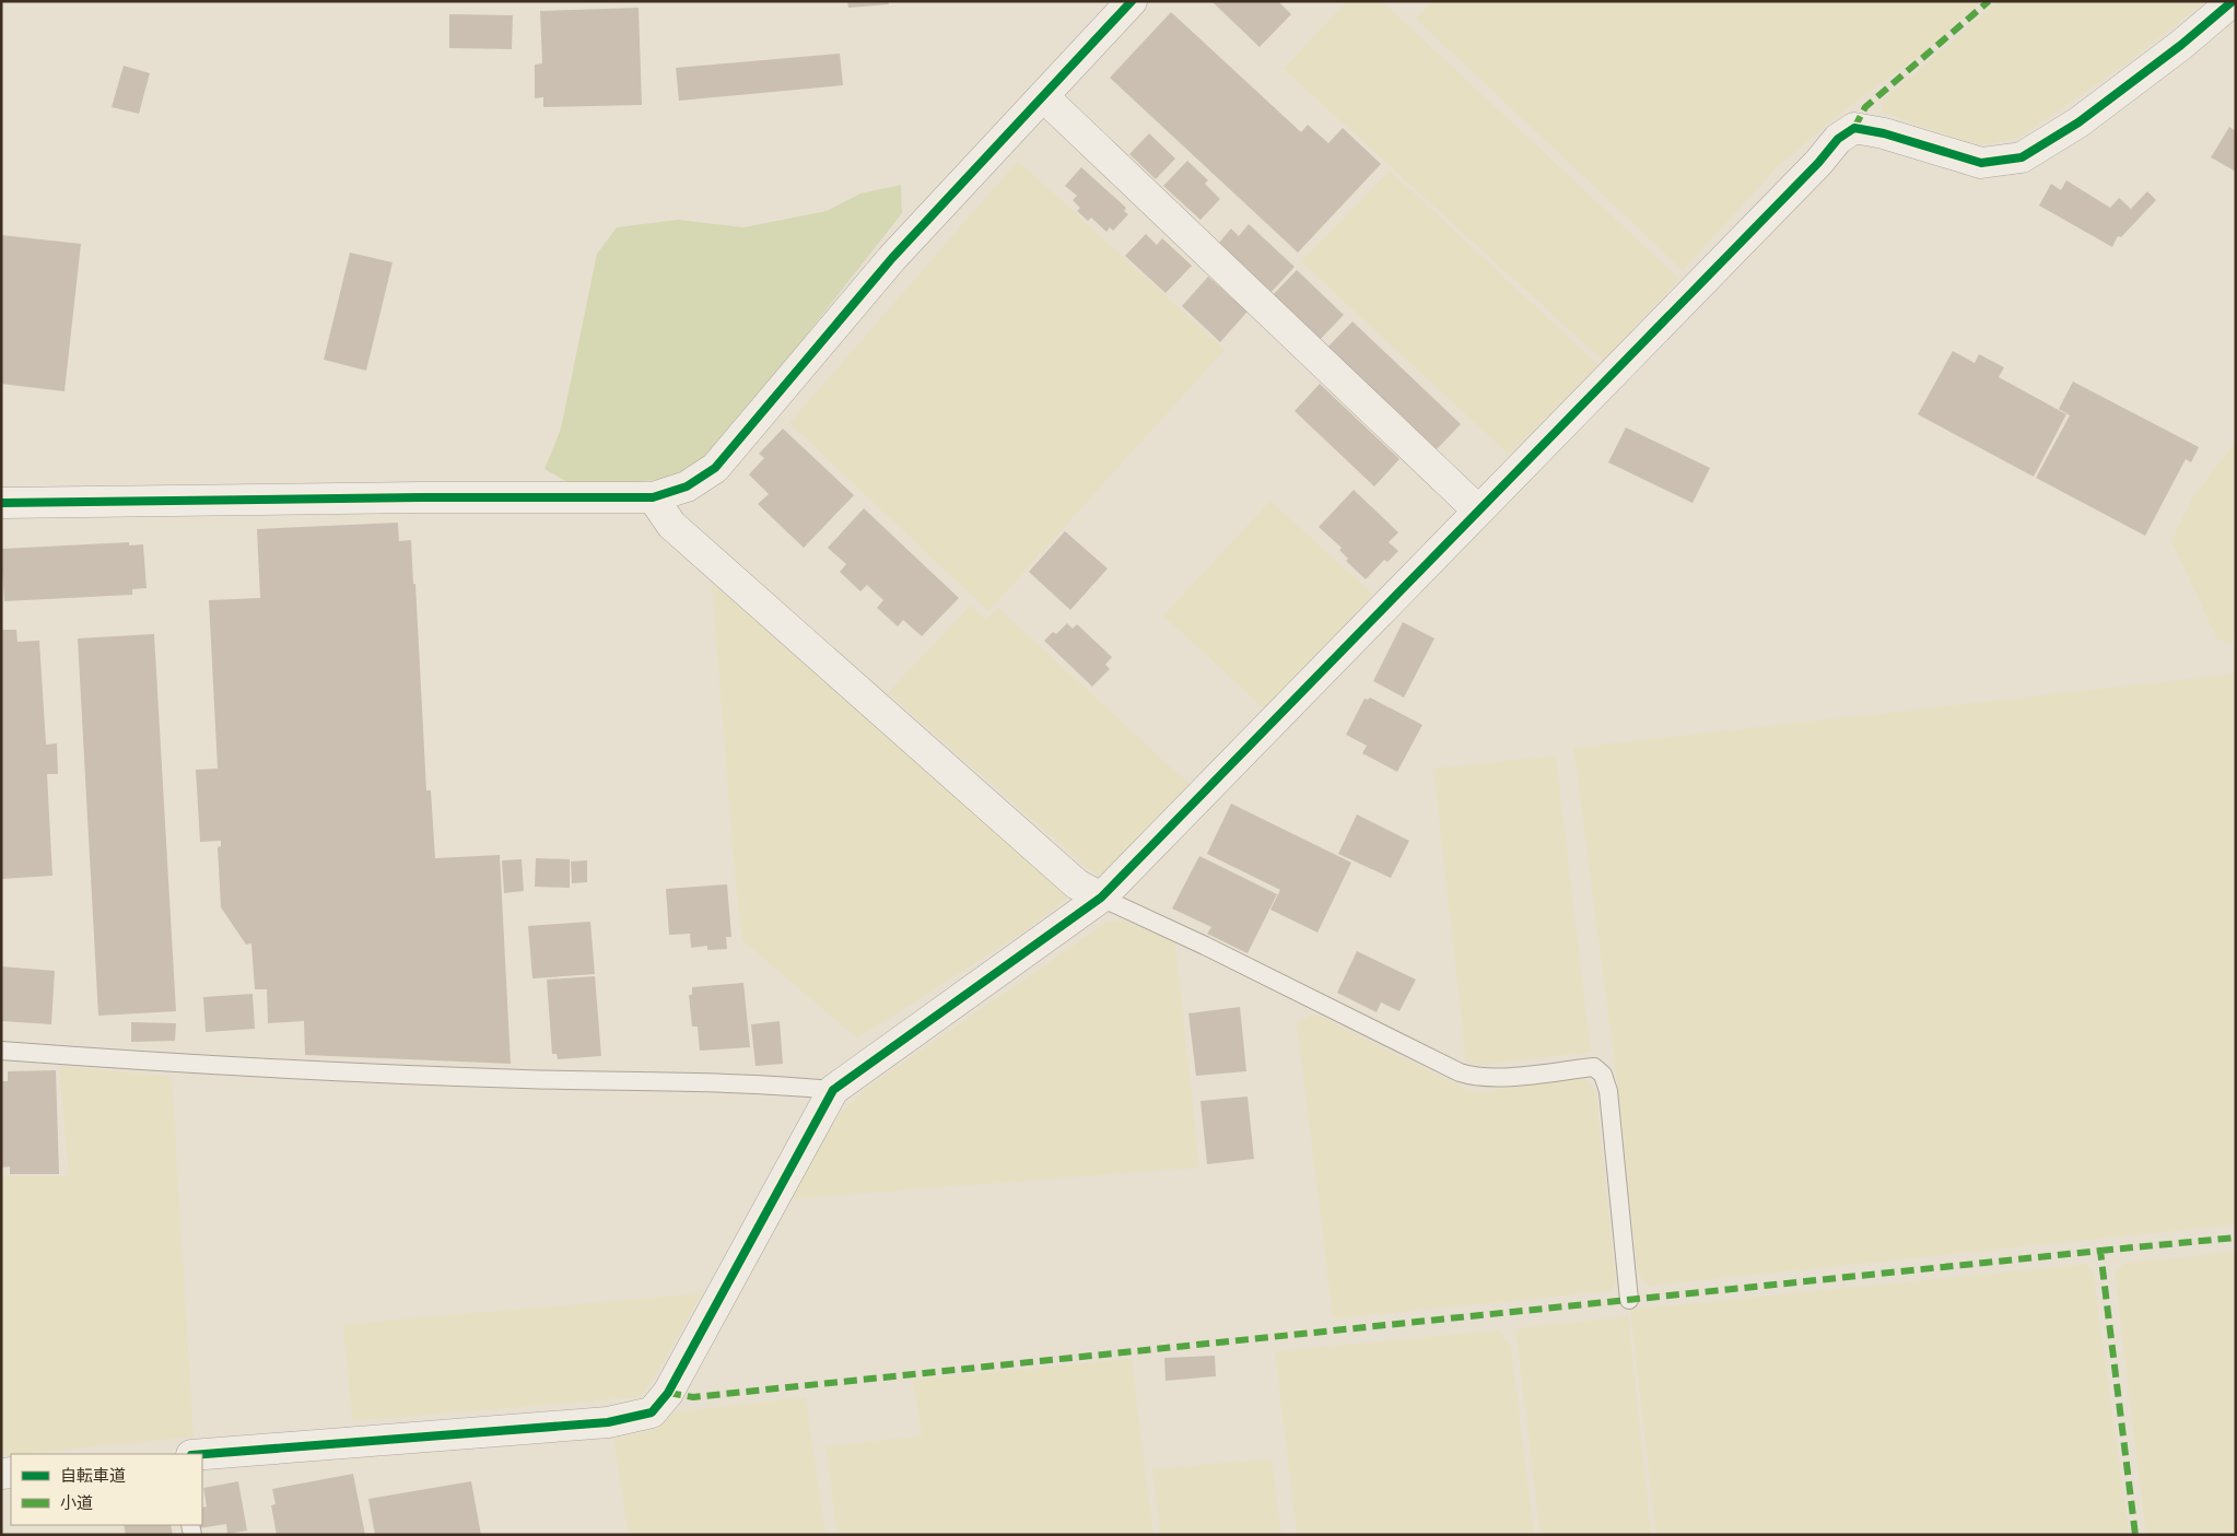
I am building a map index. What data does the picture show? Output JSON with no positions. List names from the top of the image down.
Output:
{
  "legend": ["自転車道", "小道"]
}
